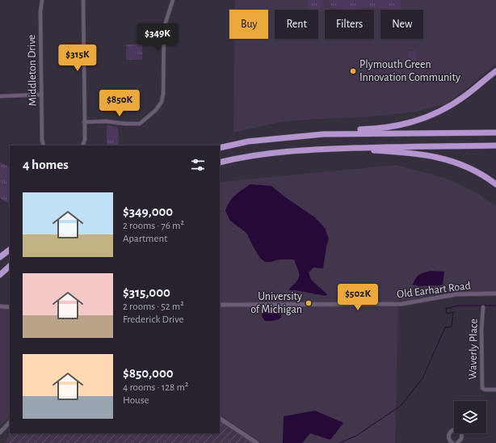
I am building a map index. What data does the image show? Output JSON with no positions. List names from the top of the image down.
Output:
{
  "streets": {
    "street": ["Middleton Drive", "Old Earhart Road", "Waverly Place"]
  },
  "places": ["Plymouth Green Innovation Community", "University of Michigan"],
  "page": {
    "chip": [
      "Buy",
      "Rent",
      "Filters",
      "New"
    ],
    "price": [
      "$349K",
      "$315K",
      "$850K",
      "$502K"
    ],
    "heading": "4 homes",
    "list": [
      {
        "name": "$349,000",
        "note": "2 rooms · 76 m² · Apartment"
      },
      {
        "name": "$315,000",
        "note": "2 rooms · 52 m² · Frederick Drive"
      },
      {
        "name": "$850,000",
        "note": "4 rooms · 128 m² · House"
      }
    ]
  }
}
